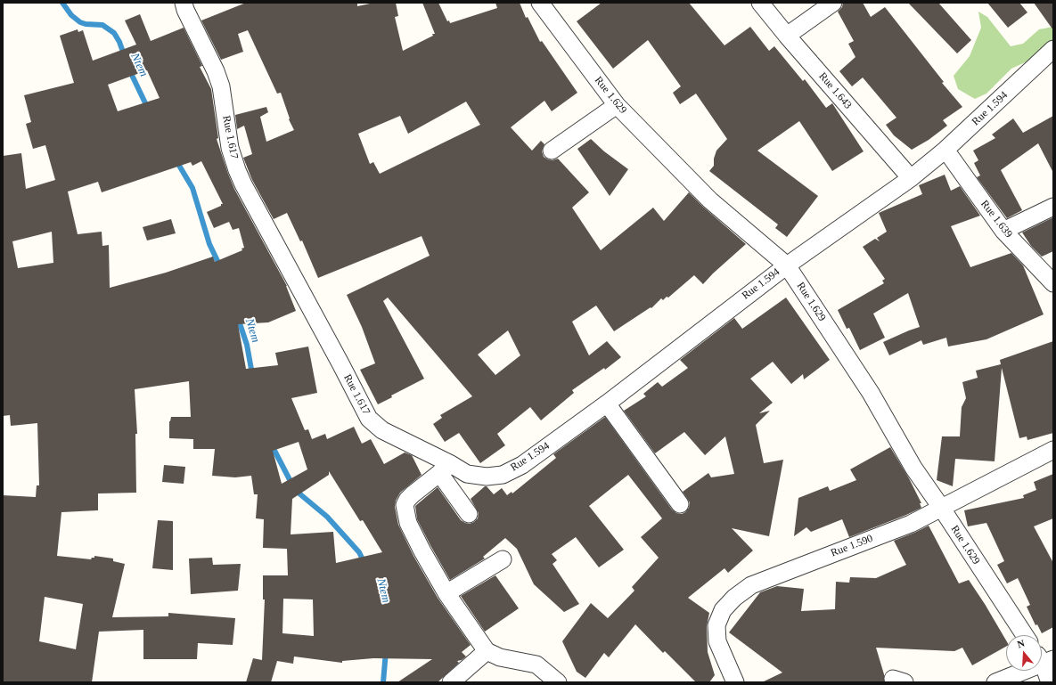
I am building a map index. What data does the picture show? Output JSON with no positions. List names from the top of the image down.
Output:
{
  "streets": {
    "street": [
      "Rue 1.643",
      "Rue 1.629",
      "Rue 1.594",
      "Rue 1.617",
      "Rue 1.639",
      "Rue 1.590"
    ]
  },
  "crossings": [
    ["Rue 1.643", "Rue 1.594"],
    ["Rue 1.629", "Rue 1.594"],
    ["Rue 1.629", "Rue 1.590"],
    ["Rue 1.594", "Rue 1.617"],
    ["Rue 1.594", "Rue 1.639"]
  ],
  "water": ["Ntem"],
  "north": "top"
}
